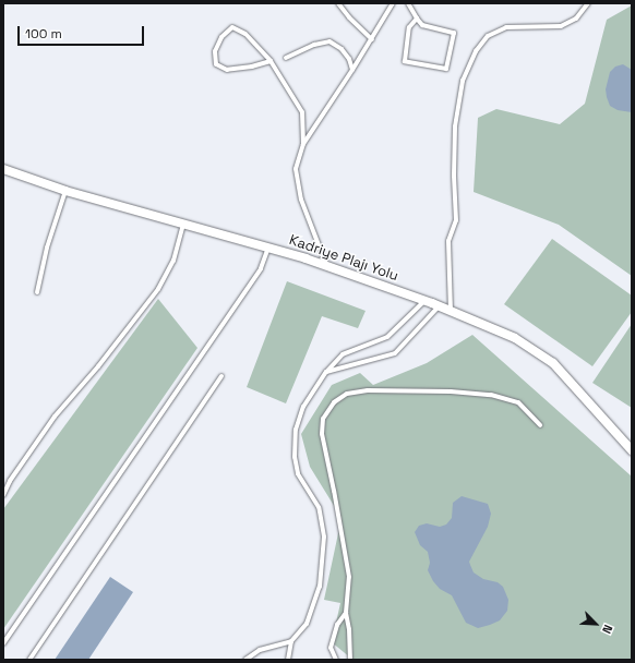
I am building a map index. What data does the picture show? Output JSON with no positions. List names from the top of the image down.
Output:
{
  "streets": {
    "street": ["Kadriye Plajı Yolu"]
  },
  "scale_bar": "100 m",
  "north": "bottom right"
}
